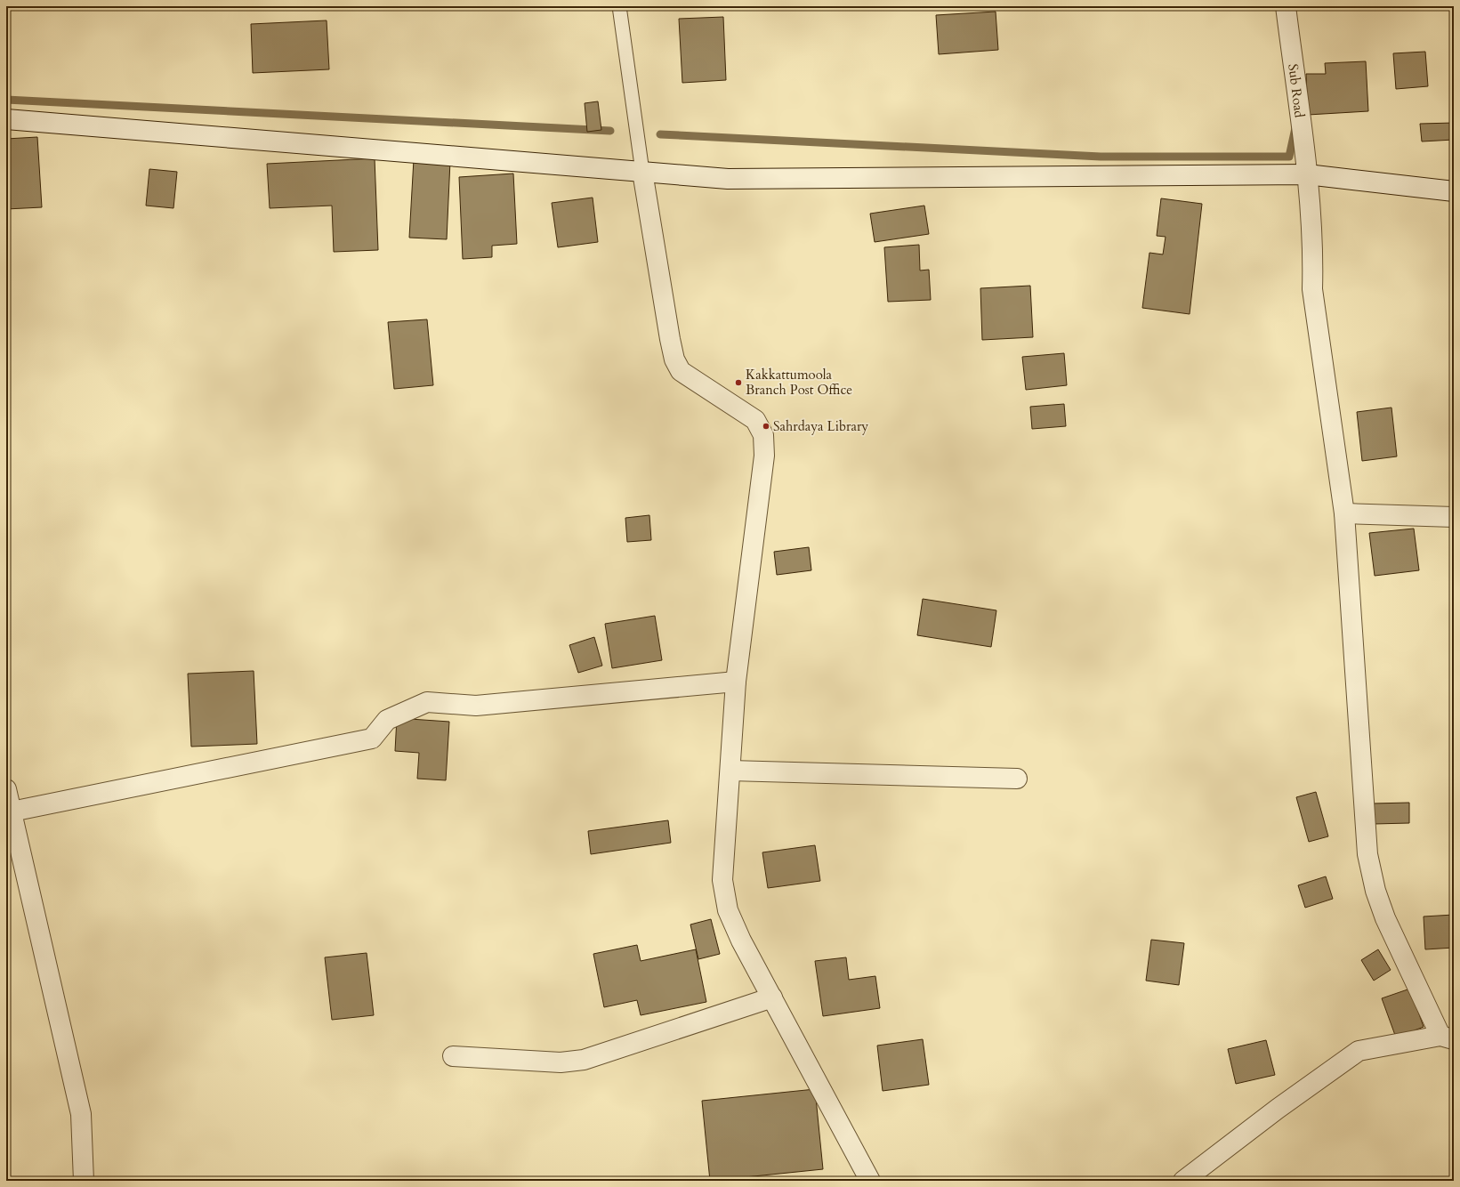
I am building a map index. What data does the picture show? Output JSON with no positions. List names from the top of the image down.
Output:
{
  "streets": {
    "street": ["Sub Road"]
  },
  "places": ["Kakkattumoola Branch Post Office", "Sahrdaya Library"]
}
